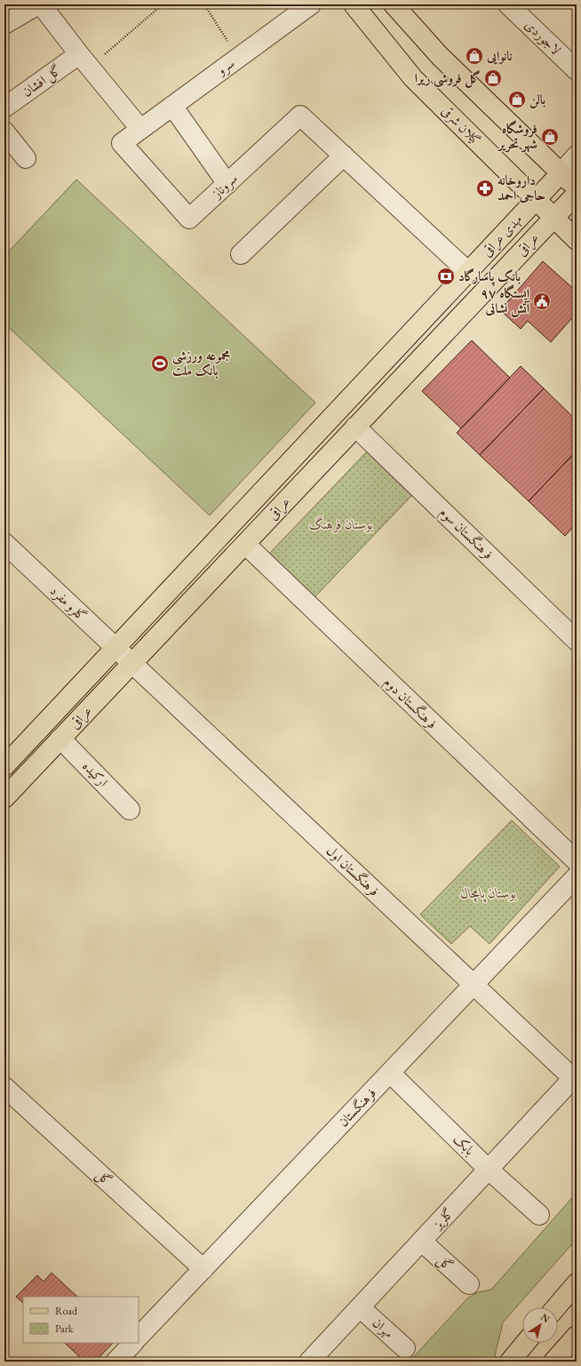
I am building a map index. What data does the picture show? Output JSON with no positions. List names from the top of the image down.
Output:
{
  "streets": {
    "main road": ["گیلان شرقی", "مهدی عراقی", "عراقی"],
    "street": [
      "لاجوردی",
      "سرو",
      "گل افشان",
      "سروناز",
      "فرهنگستان سوم",
      "گلرو مفرد",
      "فرهنگستان دوم",
      "ارکیده",
      "فرهنگستان اول",
      "فرهنگستان",
      "بابک",
      "گل",
      "گلریز",
      "مهران"
    ]
  },
  "crossings": [
    ["سرو", "سروناز"],
    ["گیلان شرقی", "مهدی عراقی"],
    ["گیلان شرقی", "عراقی"],
    ["سروناز", "مهدی عراقی"],
    ["سروناز", "عراقی"],
    ["مهدی عراقی", "عراقی"],
    ["عراقی", "فرهنگستان سوم"],
    ["عراقی", "گلرو مفرد"],
    ["عراقی", "فرهنگستان دوم"],
    ["عراقی", "ارکیده"],
    ["عراقی", "فرهنگستان اول"],
    ["گلرو مفرد", "فرهنگستان اول"],
    ["فرهنگستان اول", "فرهنگستان"],
    ["فرهنگستان اول", "گلریز"],
    ["فرهنگستان", "بابک"],
    ["فرهنگستان", "گل"],
    ["بابک", "گلریز"],
    ["گل", "گلریز"],
    ["گلریز", "مهران"]
  ],
  "parks": ["بوستان فرهنگ", "بوستان پامچال"],
  "places": {
    "shop": [
      "نانوایی",
      "گل فروشی ریرا",
      "بالن",
      "فروشگاه شهر تحریر"
    ],
    "pharmacy": ["داروخانه حاجی احمد"],
    "bank": ["بانک پاسارگاد"],
    "public building": ["ایستگاه ۹۷ آتش نشانی"],
    "sports": ["مجموعه ورزشی بانک ملت"]
  },
  "legend": ["Road", "Park"],
  "north": "top right"
}
